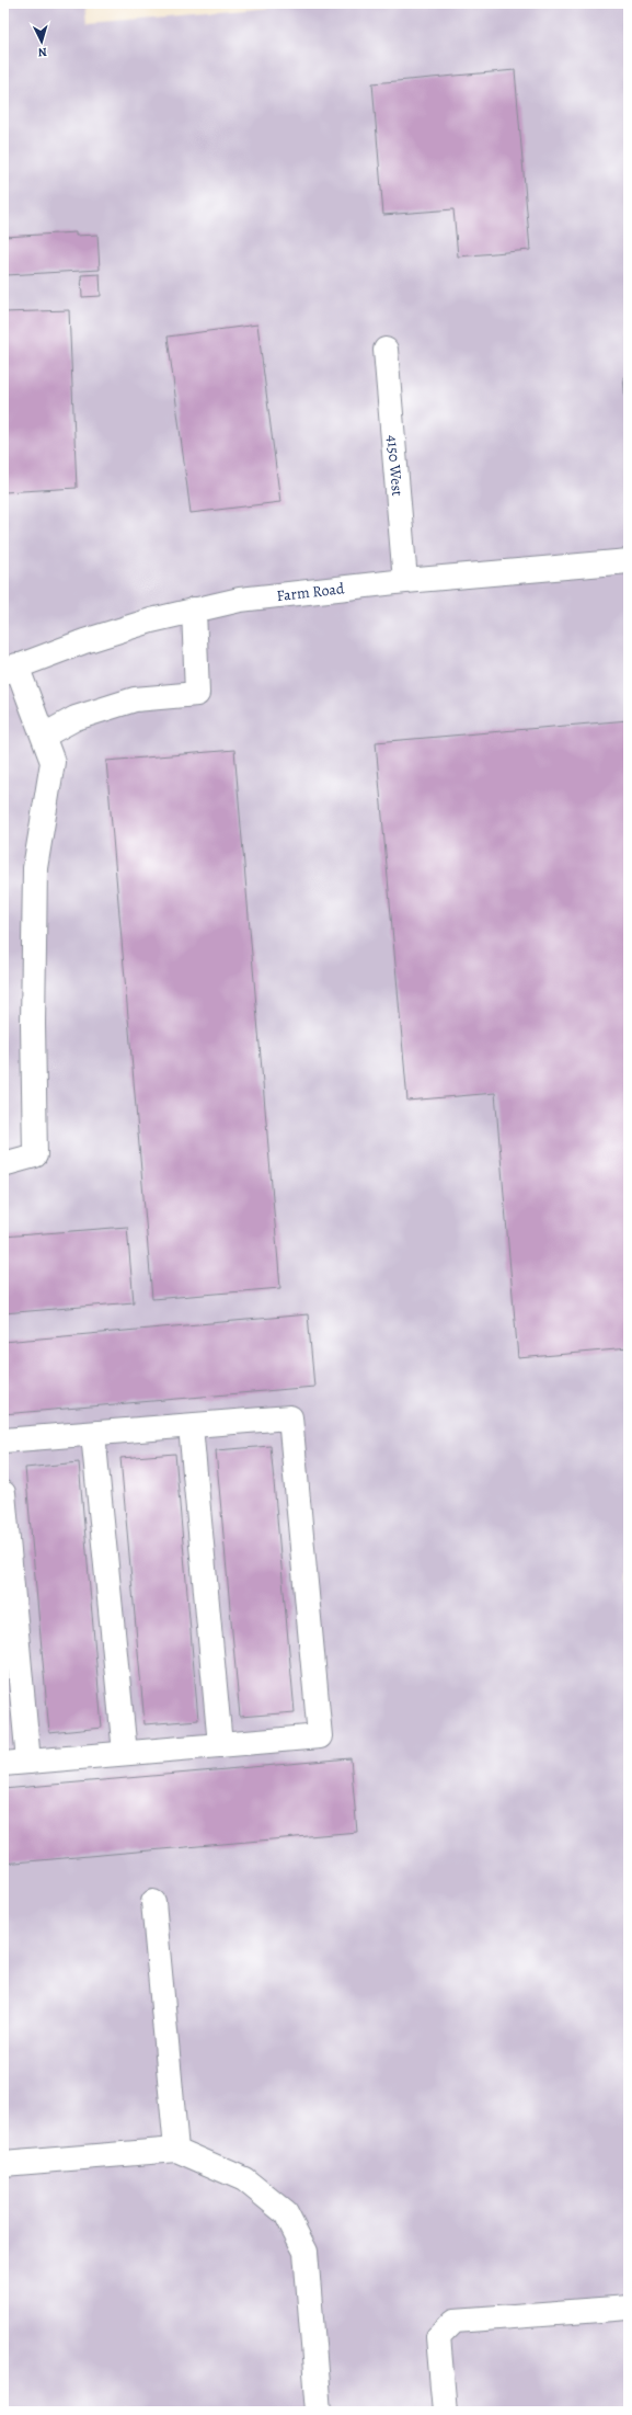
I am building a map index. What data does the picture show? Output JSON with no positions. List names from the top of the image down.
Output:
{
  "streets": {
    "street": ["4150 West", "Farm Road"]
  },
  "crossings": [
    ["4150 West", "Farm Road"]
  ],
  "north": "bottom"
}
